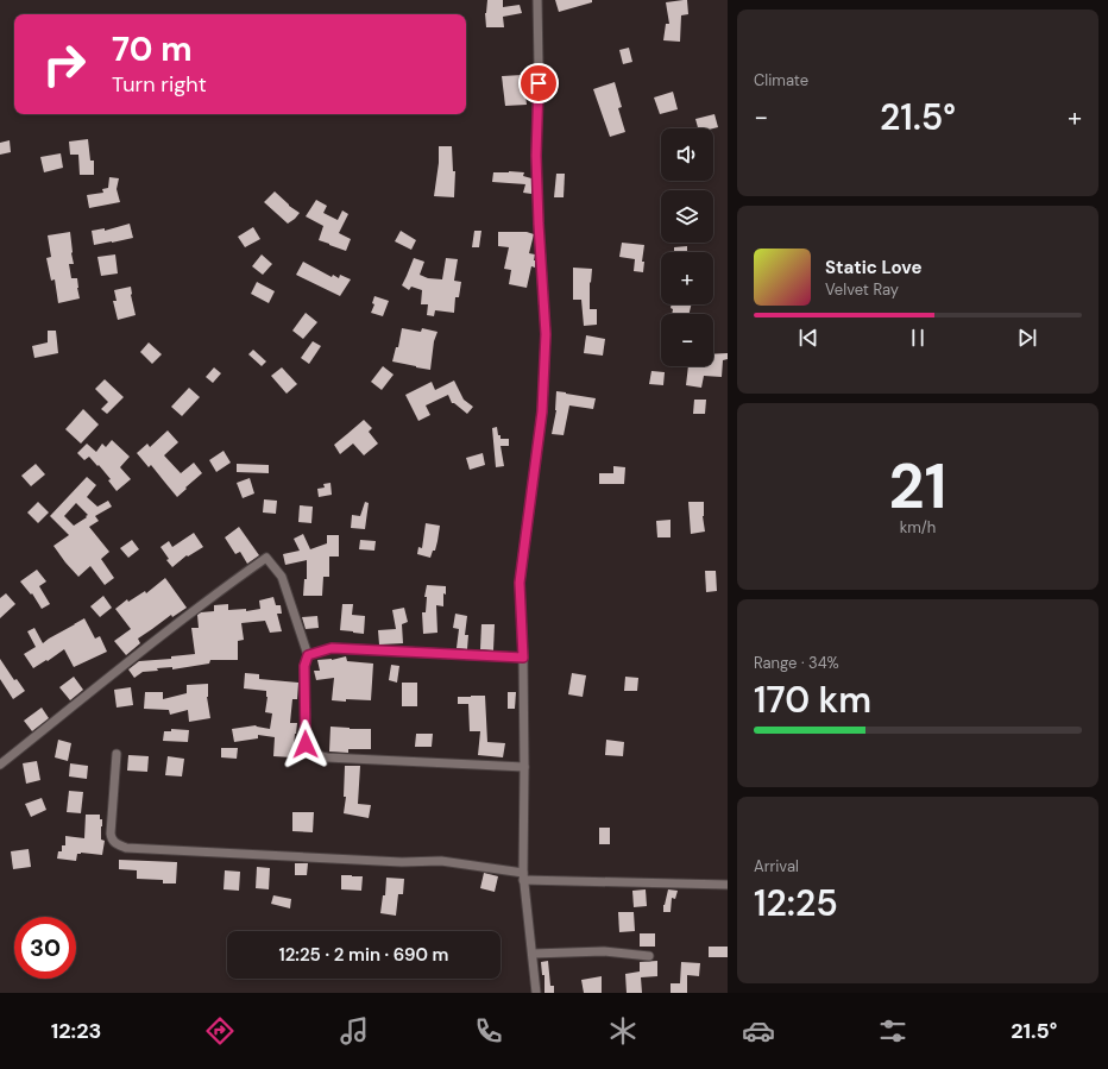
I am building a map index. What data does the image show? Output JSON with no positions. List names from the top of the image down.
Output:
{
  "page": {
    "tile": [
      "Climate",
      ["21", "km/h"],
      ["Range · 34%", "170 km"],
      ["Arrival", "12:25"]
    ],
    "turn": ["70 m", "Turn right"],
    "heat": ["−", "21.5°", "+"],
    "map_buttons": ["+", "−"],
    "song": ["Static Love", "Velvet Ray"],
    "limit": "30",
    "trip": "12:25 · 2 min · 690 m",
    "tabs": ["12:23", "21.5°"]
  }
}
